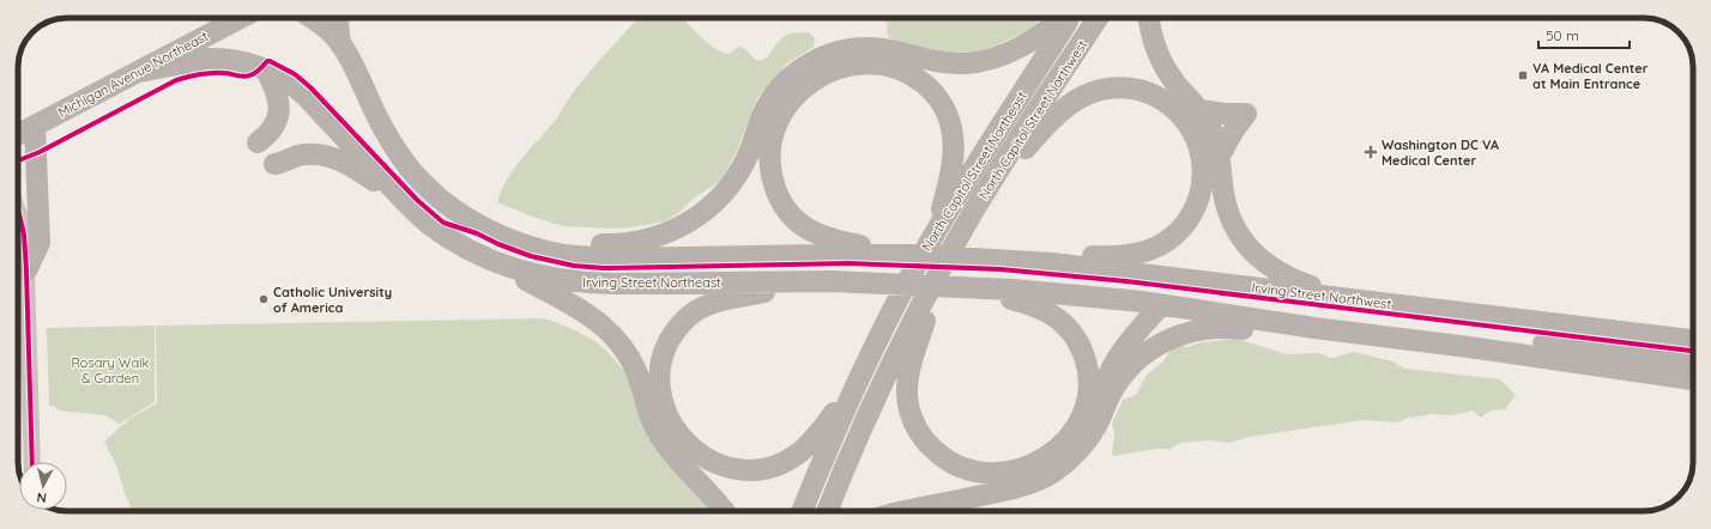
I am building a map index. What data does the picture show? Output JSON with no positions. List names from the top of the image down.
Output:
{
  "streets": {
    "main road": [
      "Michigan Avenue Northeast",
      "North Capitol Street Northwest",
      "North Capitol Street Northeast",
      "Irving Street Northeast",
      "Irving Street Northwest"
    ]
  },
  "crossings": [
    ["Michigan Avenue Northeast", "Irving Street Northeast"],
    ["North Capitol Street Northwest", "Irving Street Northeast"],
    ["Irving Street Northeast", "Irving Street Northwest"]
  ],
  "parks": ["Rosary Walk & Garden"],
  "places": {
    "transit": ["VA Medical Center at Main Entrance"],
    "health": ["Washington DC VA Medical Center"],
    "other": ["Catholic University of America"]
  },
  "scale_bar": "50 m",
  "north": "bottom"
}
